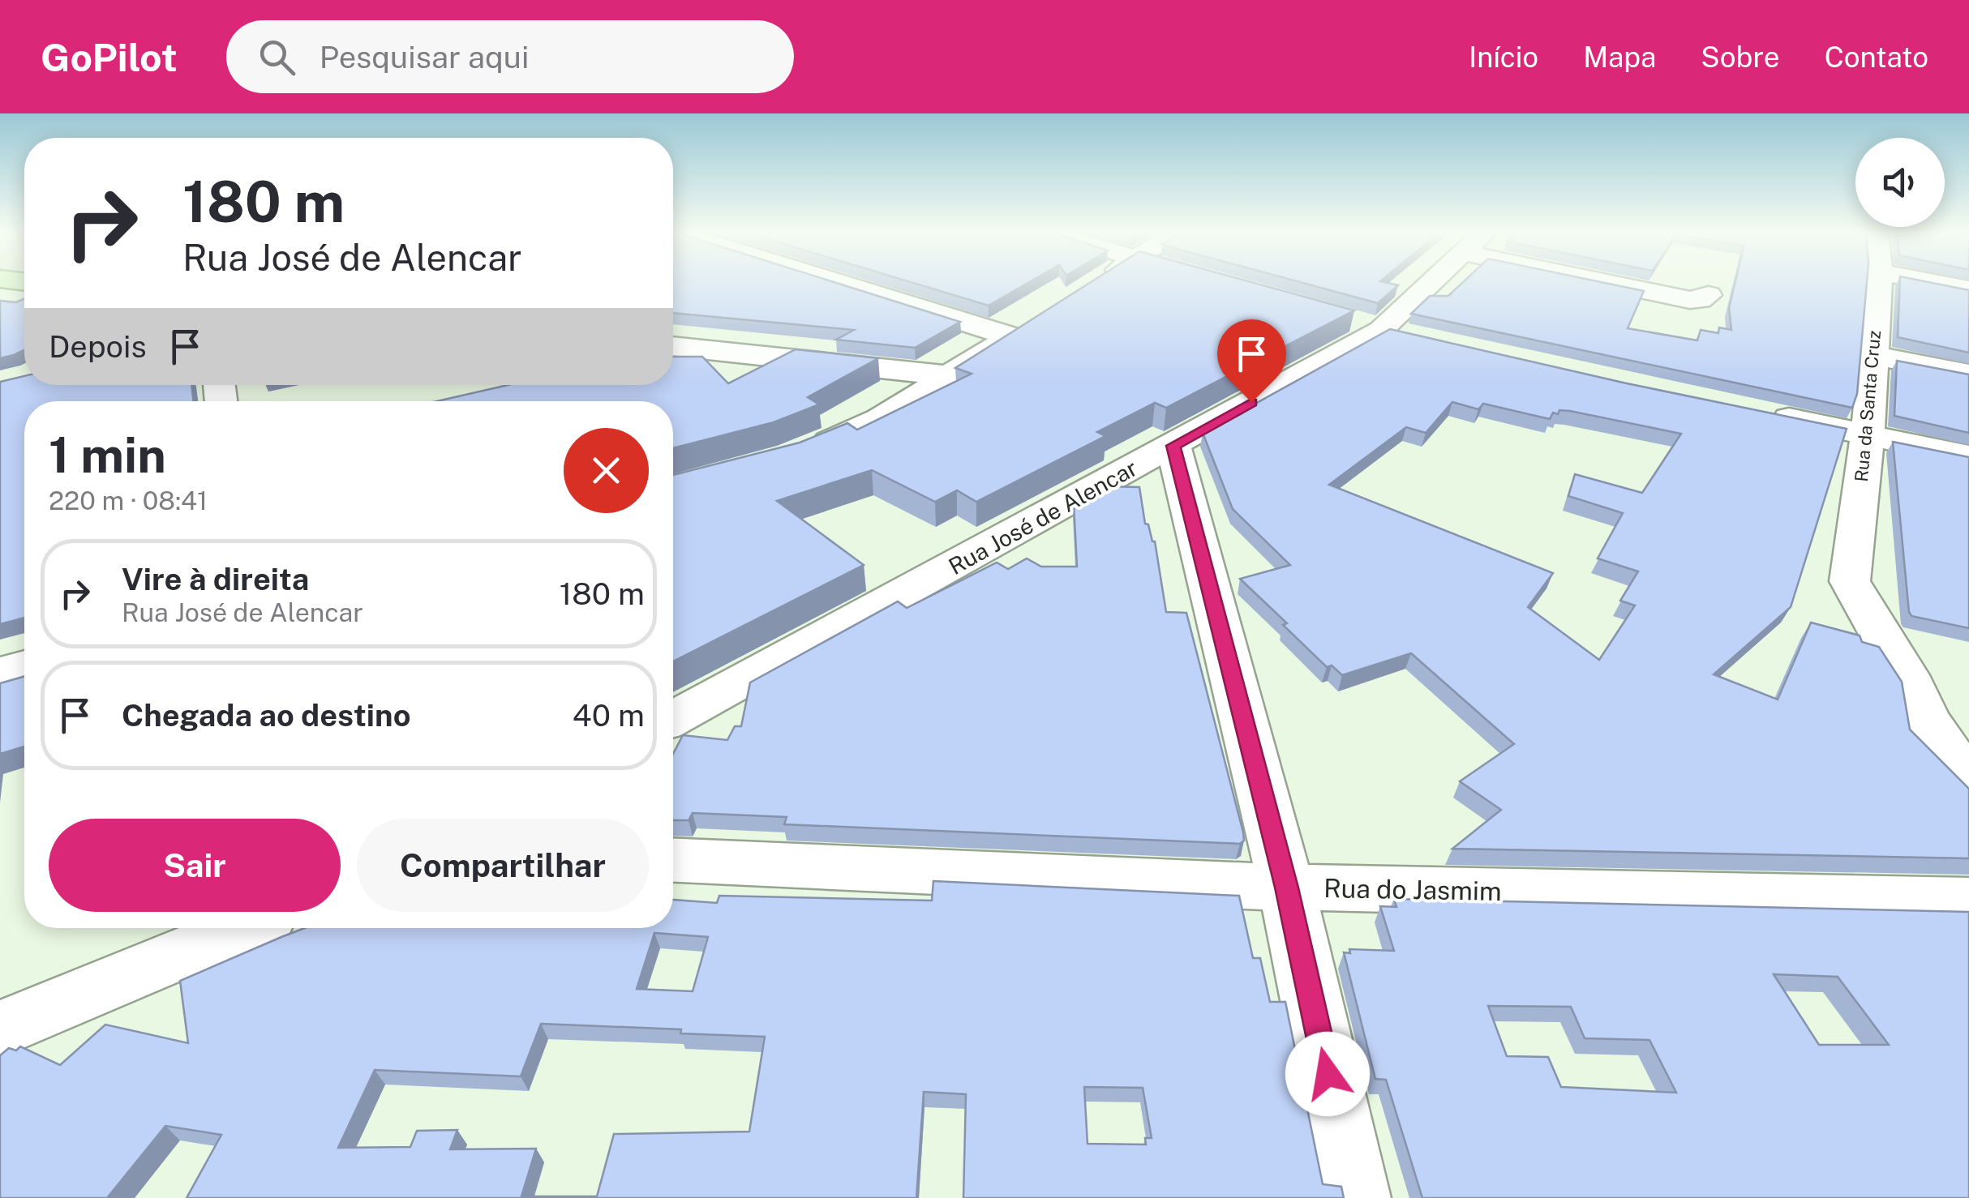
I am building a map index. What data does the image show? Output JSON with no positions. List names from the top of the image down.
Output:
{
  "streets": {
    "street": ["Rua da Santa Cruz", "Rua José de Alencar", "Rua do Jasmim"]
  },
  "page": {
    "header": "GoPilot",
    "search": "Pesquisar aqui",
    "nav": [
      "Início",
      "Mapa",
      "Sobre",
      "Contato"
    ],
    "turn": ["180 m", "Rua José de Alencar"],
    "then": "Depois",
    "heading": ["1 min", "220 m · 08:41"],
    "list": [
      {
        "name": "Vire à direita",
        "note": "Rua José de Alencar",
        "value": "180 m"
      },
      {
        "name": "Chegada ao destino",
        "value": "40 m"
      }
    ],
    "buttons": ["Sair", "Compartilhar"]
  }
}
